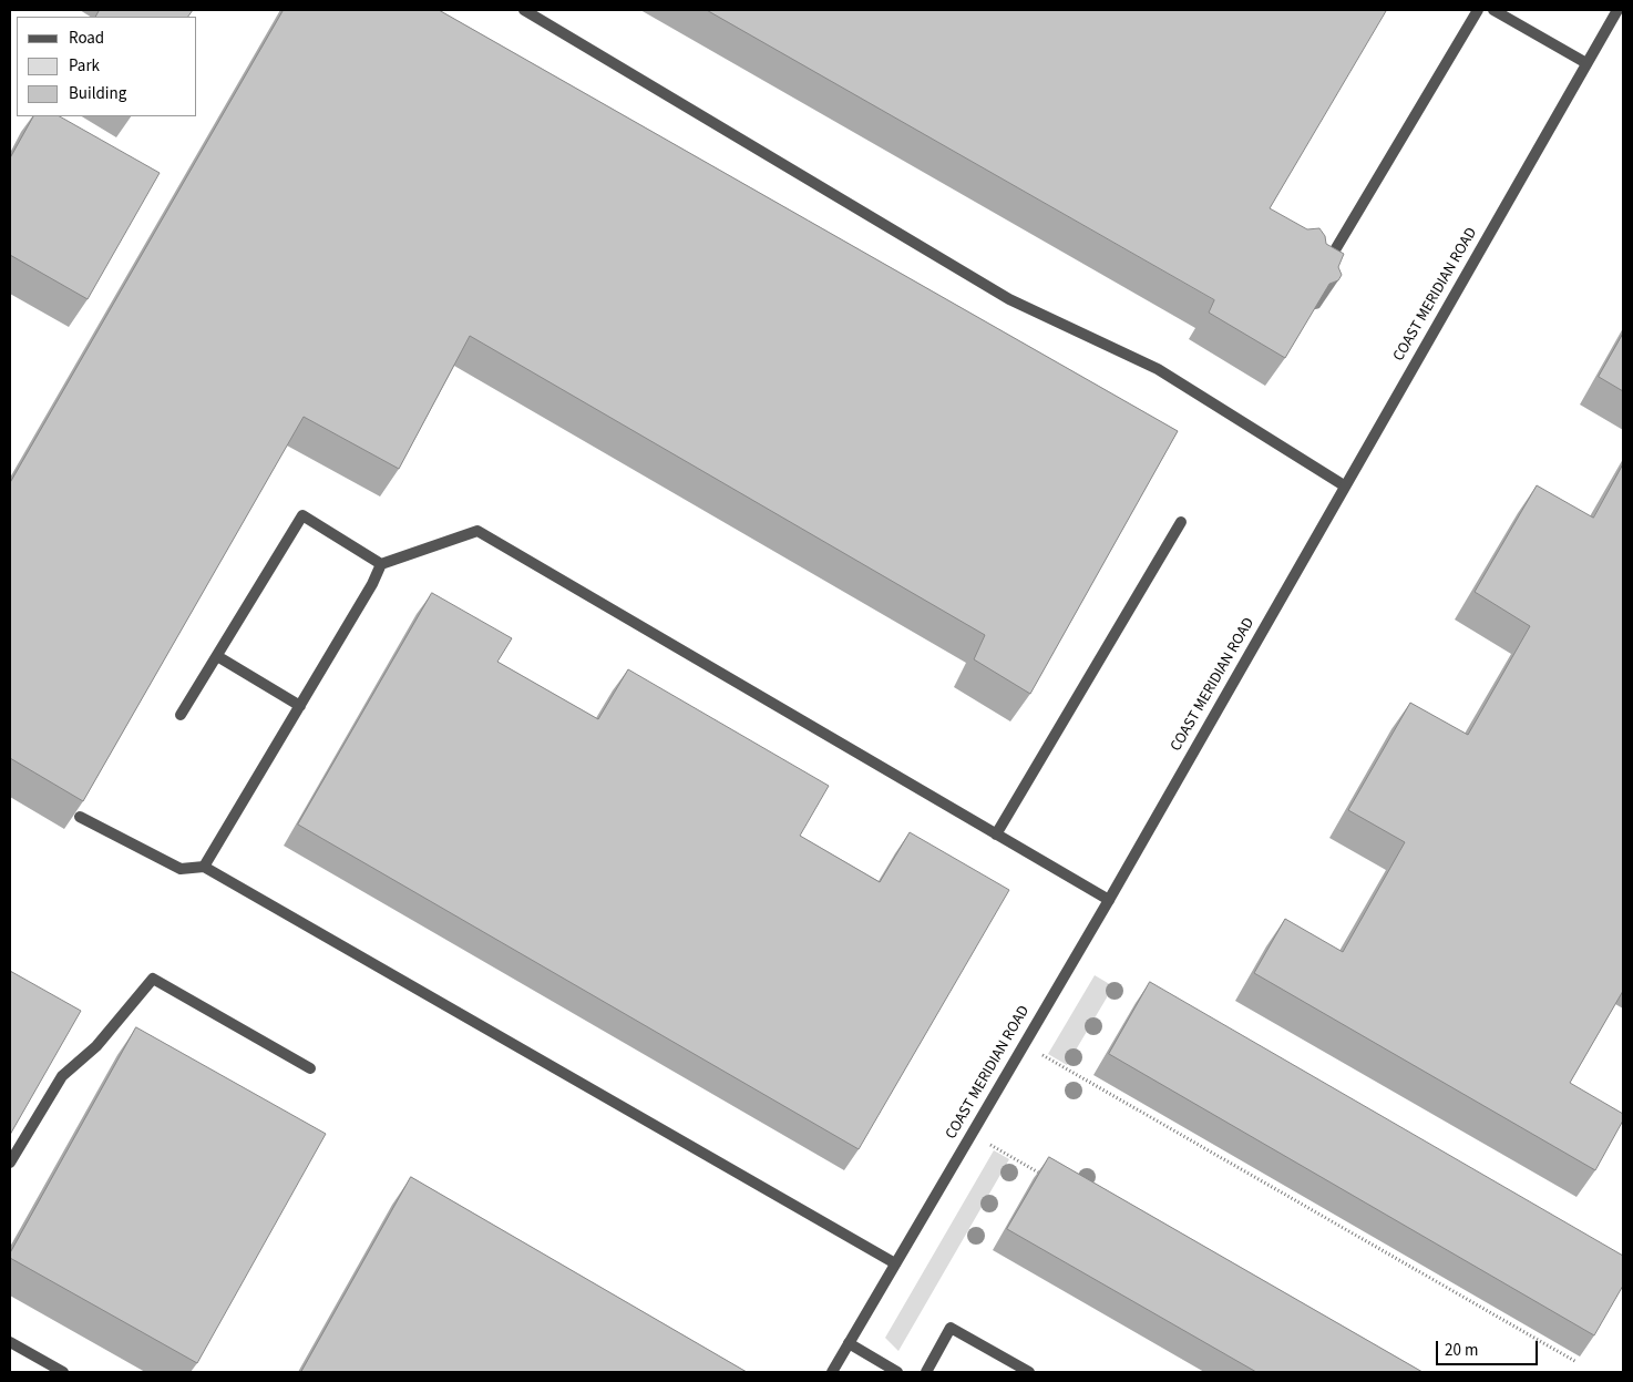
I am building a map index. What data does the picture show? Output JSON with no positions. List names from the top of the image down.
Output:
{
  "streets": {
    "street": ["COAST MERIDIAN ROAD"]
  },
  "legend": ["Road", "Park", "Building"],
  "scale_bar": "20 m"
}
